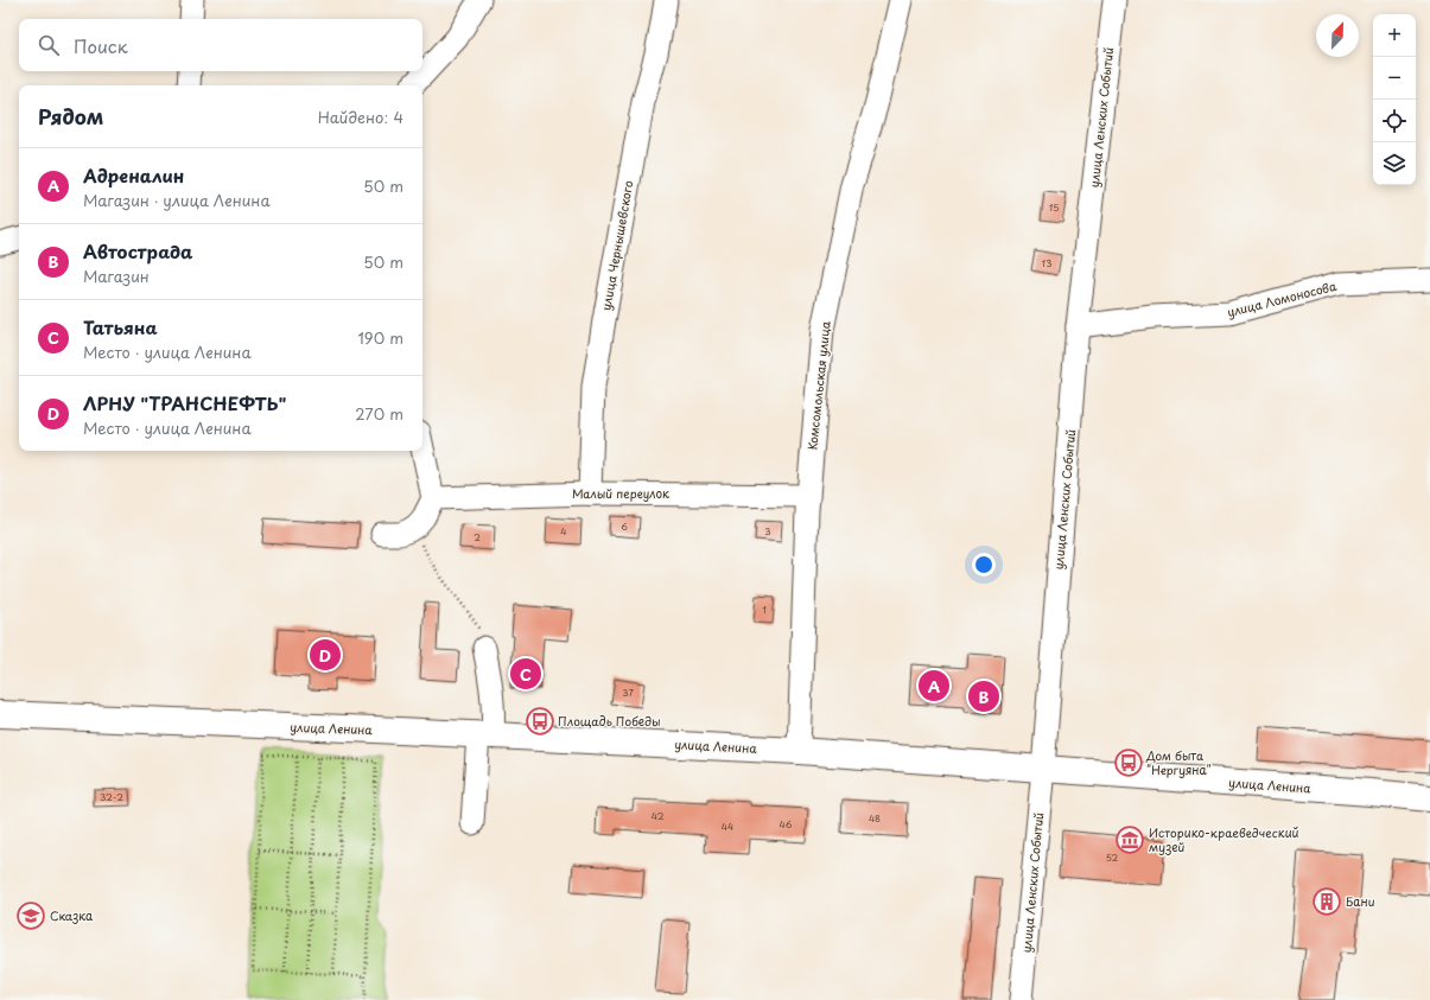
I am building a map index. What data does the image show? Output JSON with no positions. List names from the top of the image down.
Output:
{
  "streets": {
    "main road": ["улица Ленина"],
    "street": [
      "улица Ленских Событий",
      "улица Чернышевского",
      "улица Ломоносова",
      "Комсомольская улица",
      "Малый переулок"
    ]
  },
  "crossings": [
    ["улица Ленских Событий", "улица Ломоносова"],
    ["улица Ленских Событий", "улица Ленина"],
    ["улица Чернышевского", "Малый переулок"],
    ["Комсомольская улица", "Малый переулок"],
    ["Комсомольская улица", "улица Ленина"]
  ],
  "places": {
    "bus stop": ["Площадь Победы", "Дом быта \"Нергуяна\""],
    "museum": ["Историко-краеведческий музей"],
    "building": ["Бани"],
    "school or university": ["Сказка"]
  },
  "house_numbers": [
    "15",
    "13",
    "6",
    "4",
    "3",
    "2",
    "1",
    "37",
    "32-2",
    "42",
    "48",
    "46",
    "44",
    "52"
  ],
  "north": "top right",
  "page": {
    "map_buttons": ["+", "−"],
    "search": "Поиск",
    "heading": ["Рядом", "Найдено: 4"],
    "list": [
      {
        "mark": "A",
        "name": "Адреналин",
        "note": "Магазин · улица Ленина",
        "value": "50 m"
      },
      {
        "mark": "B",
        "name": "Автострада",
        "note": "Магазин",
        "value": "50 m"
      },
      {
        "mark": "C",
        "name": "Татьяна",
        "note": "Место · улица Ленина",
        "value": "190 m"
      },
      {
        "mark": "D",
        "name": "ЛРНУ \"ТРАНСНЕФТЬ\"",
        "note": "Место · улица Ленина",
        "value": "270 m"
      }
    ],
    "pins": [
      "D",
      "C",
      "A",
      "B"
    ]
  }
}
